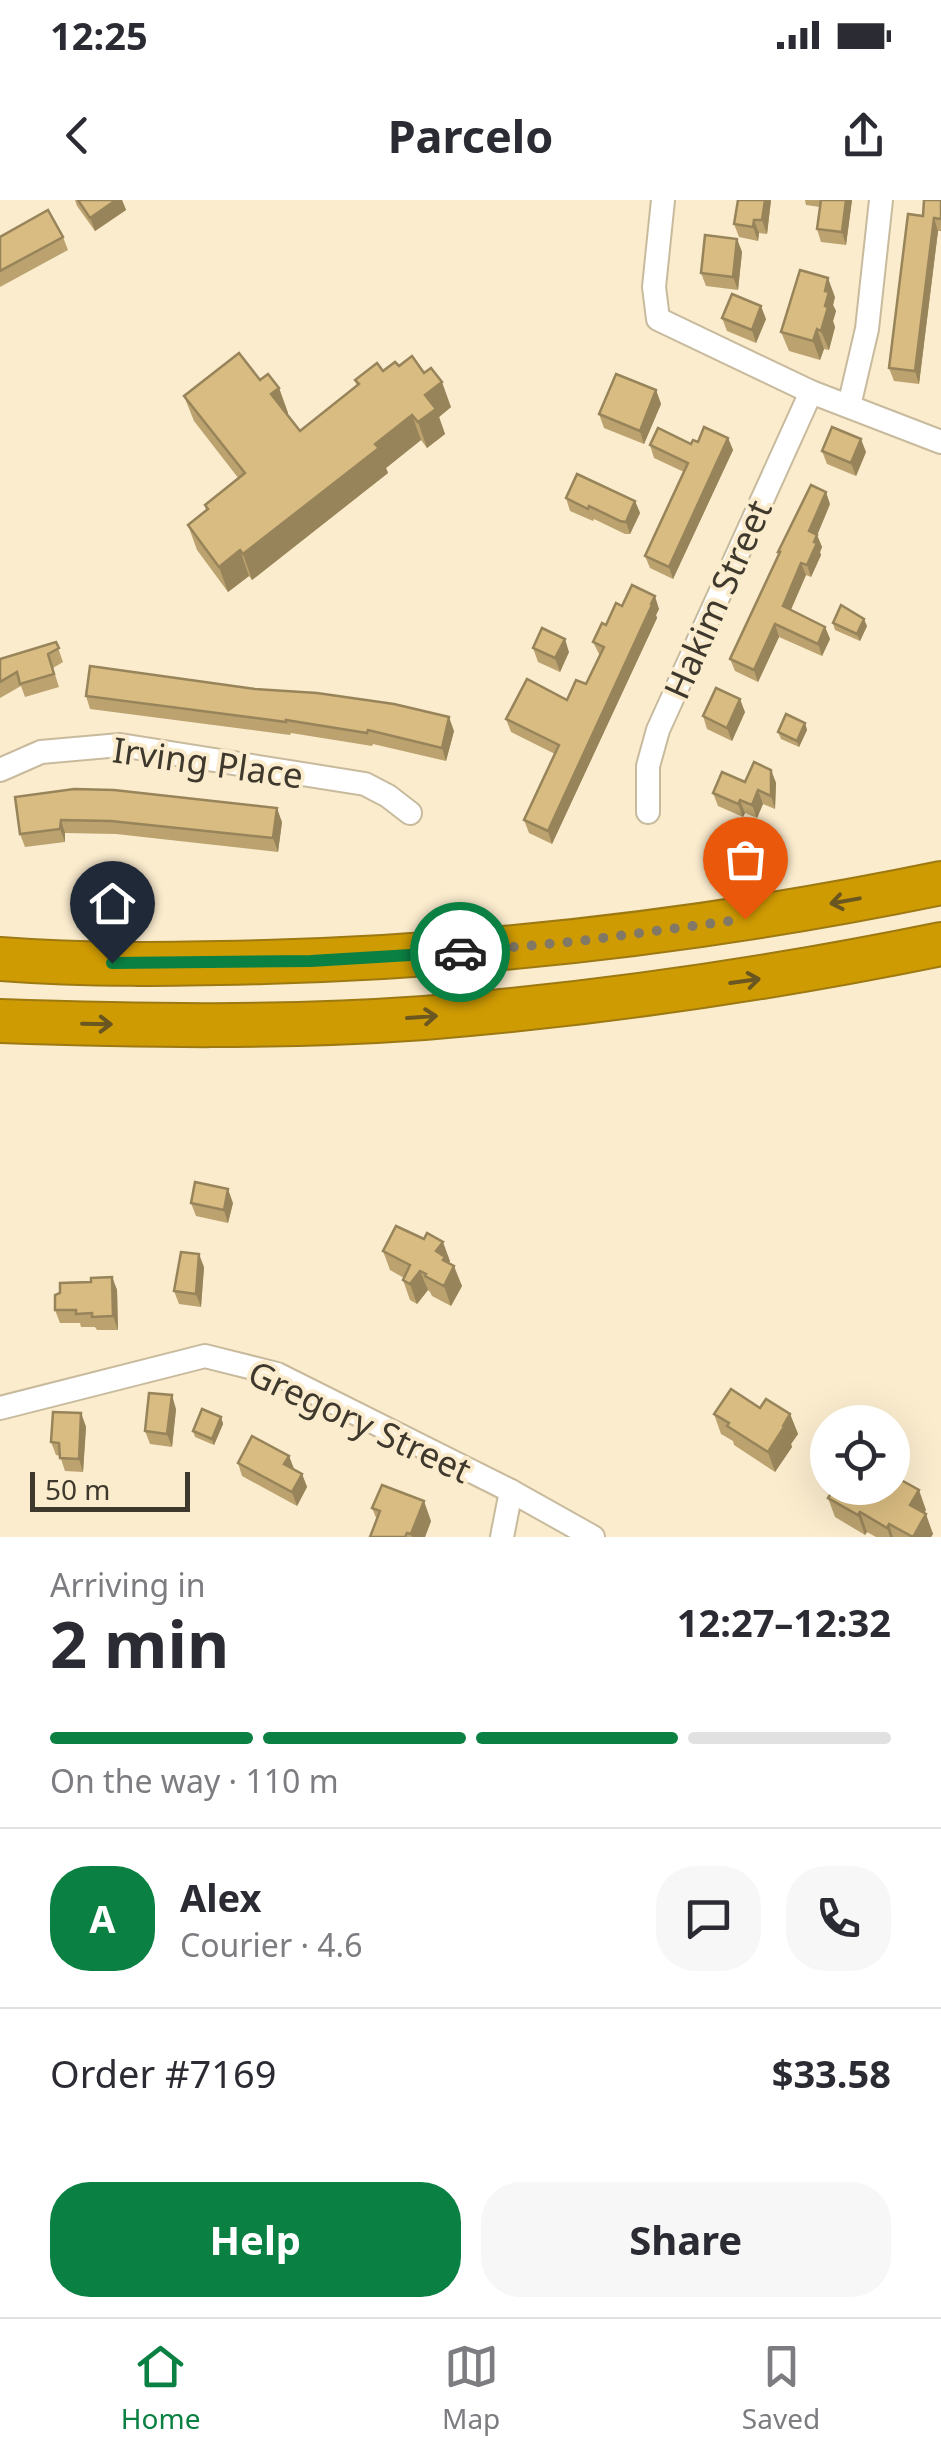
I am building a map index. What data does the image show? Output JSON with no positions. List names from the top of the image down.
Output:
{
  "streets": {
    "street": ["Hakim Street", "Irving Place", "Gregory Street"]
  },
  "scale_bar": "50 m",
  "page": {
    "status": "12:25",
    "header": "Parcelo",
    "scale": "50 m",
    "heading": ["2 min", "Arriving in", "12:27–12:32"],
    "panel": [
      "Alex",
      "Courier · 4.6",
      "Order #7169",
      "$33.58"
    ],
    "bar": "On the way · 110 m",
    "round": "A",
    "buttons": ["Help", "Share"],
    "tabs": ["Home", "Map", "Saved"]
  }
}
